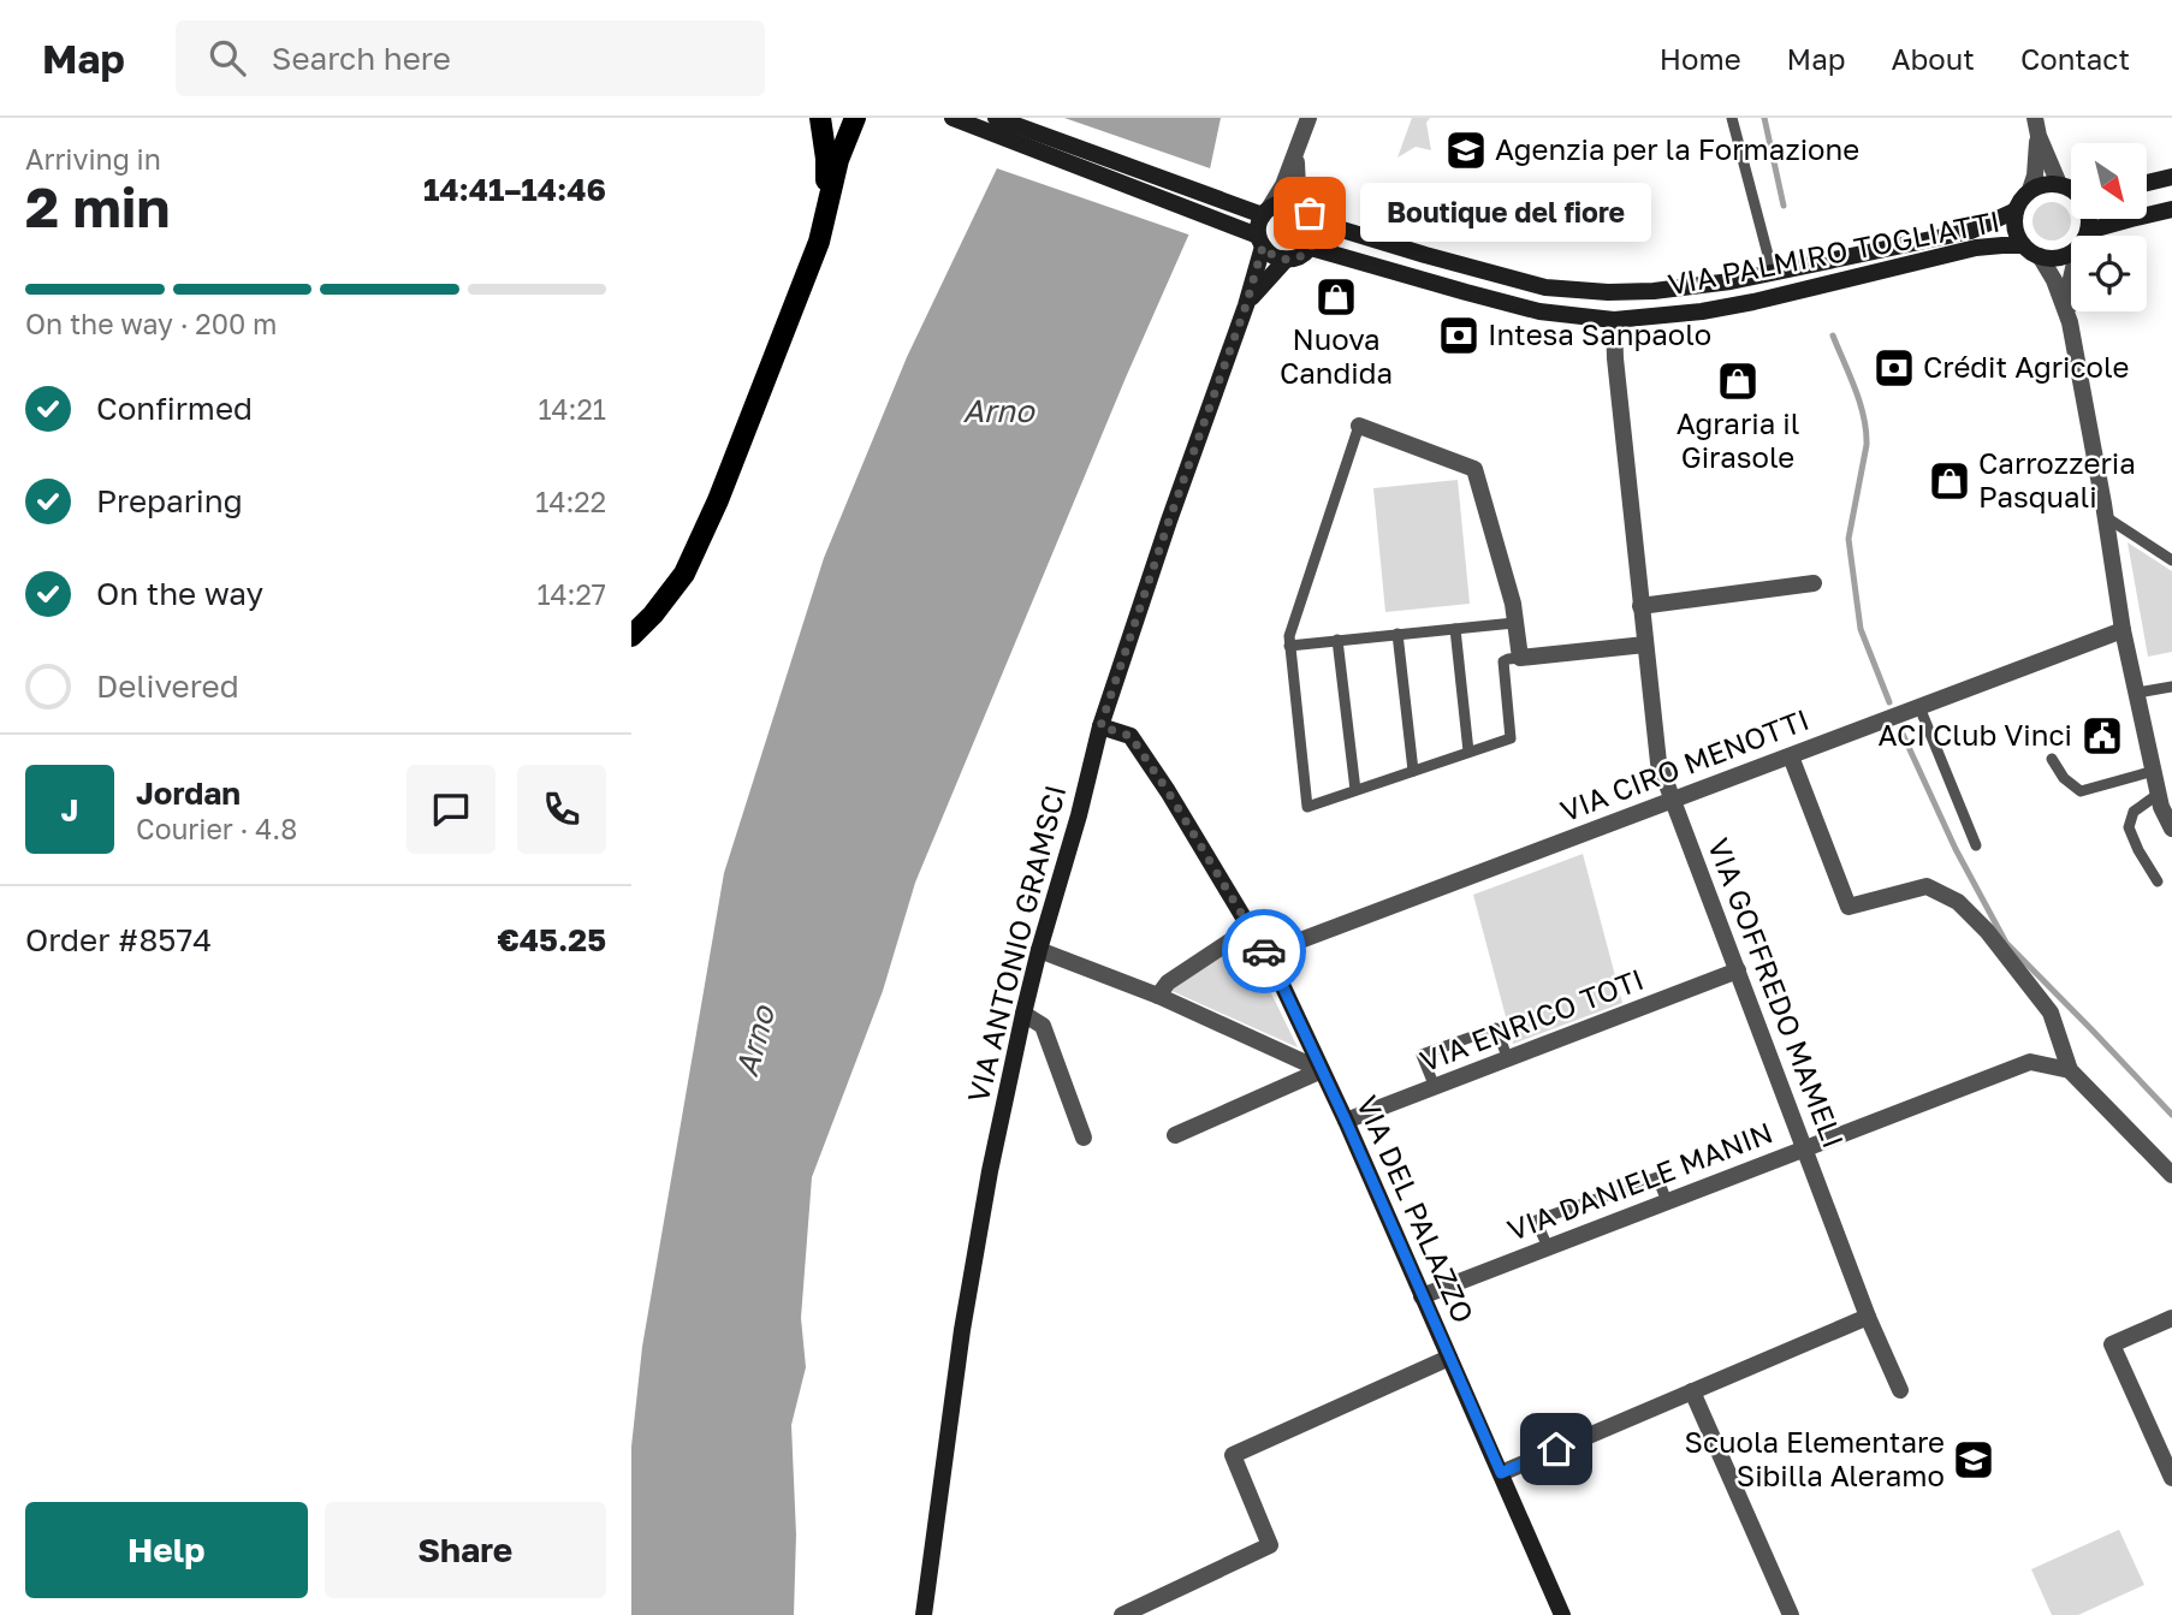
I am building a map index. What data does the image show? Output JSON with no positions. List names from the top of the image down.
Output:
{
  "streets": {
    "main road": ["VIA PALMIRO TOGLIATTI", "VIA ANTONIO GRAMSCI", "VIA DEL PALAZZO"],
    "street": [
      "VIA CIRO MENOTTI",
      "VIA GOFFREDO MAMELI",
      "VIA ENRICO TOTI",
      "VIA DANIELE MANIN"
    ]
  },
  "crossings": [
    ["VIA PALMIRO TOGLIATTI", "VIA ANTONIO GRAMSCI"],
    ["VIA PALMIRO TOGLIATTI", "VIA GOFFREDO MAMELI"],
    ["VIA CIRO MENOTTI", "VIA GOFFREDO MAMELI"],
    ["VIA CIRO MENOTTI", "VIA DEL PALAZZO"],
    ["VIA ANTONIO GRAMSCI", "VIA DEL PALAZZO"],
    ["VIA GOFFREDO MAMELI", "VIA ENRICO TOTI"],
    ["VIA GOFFREDO MAMELI", "VIA DANIELE MANIN"],
    ["VIA ENRICO TOTI", "VIA DEL PALAZZO"],
    ["VIA DANIELE MANIN", "VIA DEL PALAZZO"]
  ],
  "water": ["Arno"],
  "places": {
    "school or university": ["Agenzia per la Formazione", "Scuola Elementare Sibilla Aleramo"],
    "other": ["Boutique del fiore"],
    "shop": ["Nuova Candida", "Agraria il Girasole", "Carrozzeria Pasquali"],
    "bank": ["Intesa Sanpaolo", "Crédit Agricole"],
    "public building": ["ACI Club Vinci"]
  },
  "north": "bottom right",
  "page": {
    "header": "Map",
    "search": "Search here",
    "nav": [
      "Home",
      "Map",
      "About",
      "Contact"
    ],
    "heading": ["2 min", "Arriving in", "14:41–14:46"],
    "panel": [
      "Jordan",
      "Courier · 4.8",
      "Order #8574",
      "€45.25"
    ],
    "bubble": "Boutique del fiore",
    "bar": "On the way · 200 m",
    "list": [
      ["Confirmed", "14:21"],
      ["Preparing", "14:22"],
      ["On the way", "14:27"],
      "Delivered"
    ],
    "round": "J",
    "buttons": ["Help", "Share"]
  }
}
